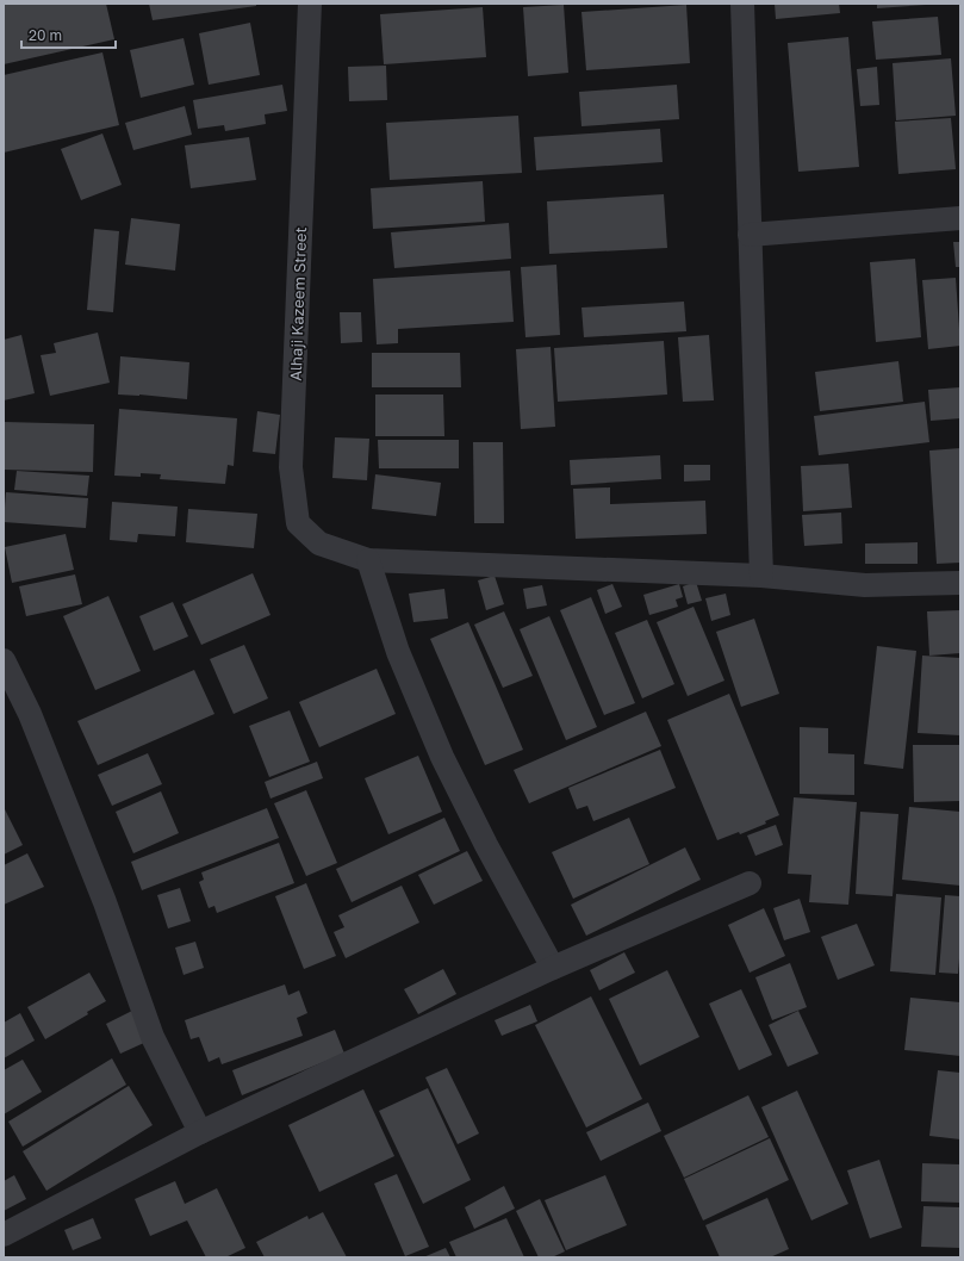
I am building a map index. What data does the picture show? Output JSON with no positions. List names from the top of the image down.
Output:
{
  "streets": {
    "street": ["Alhaji Kazeem Street"]
  },
  "scale_bar": "20 m"
}
